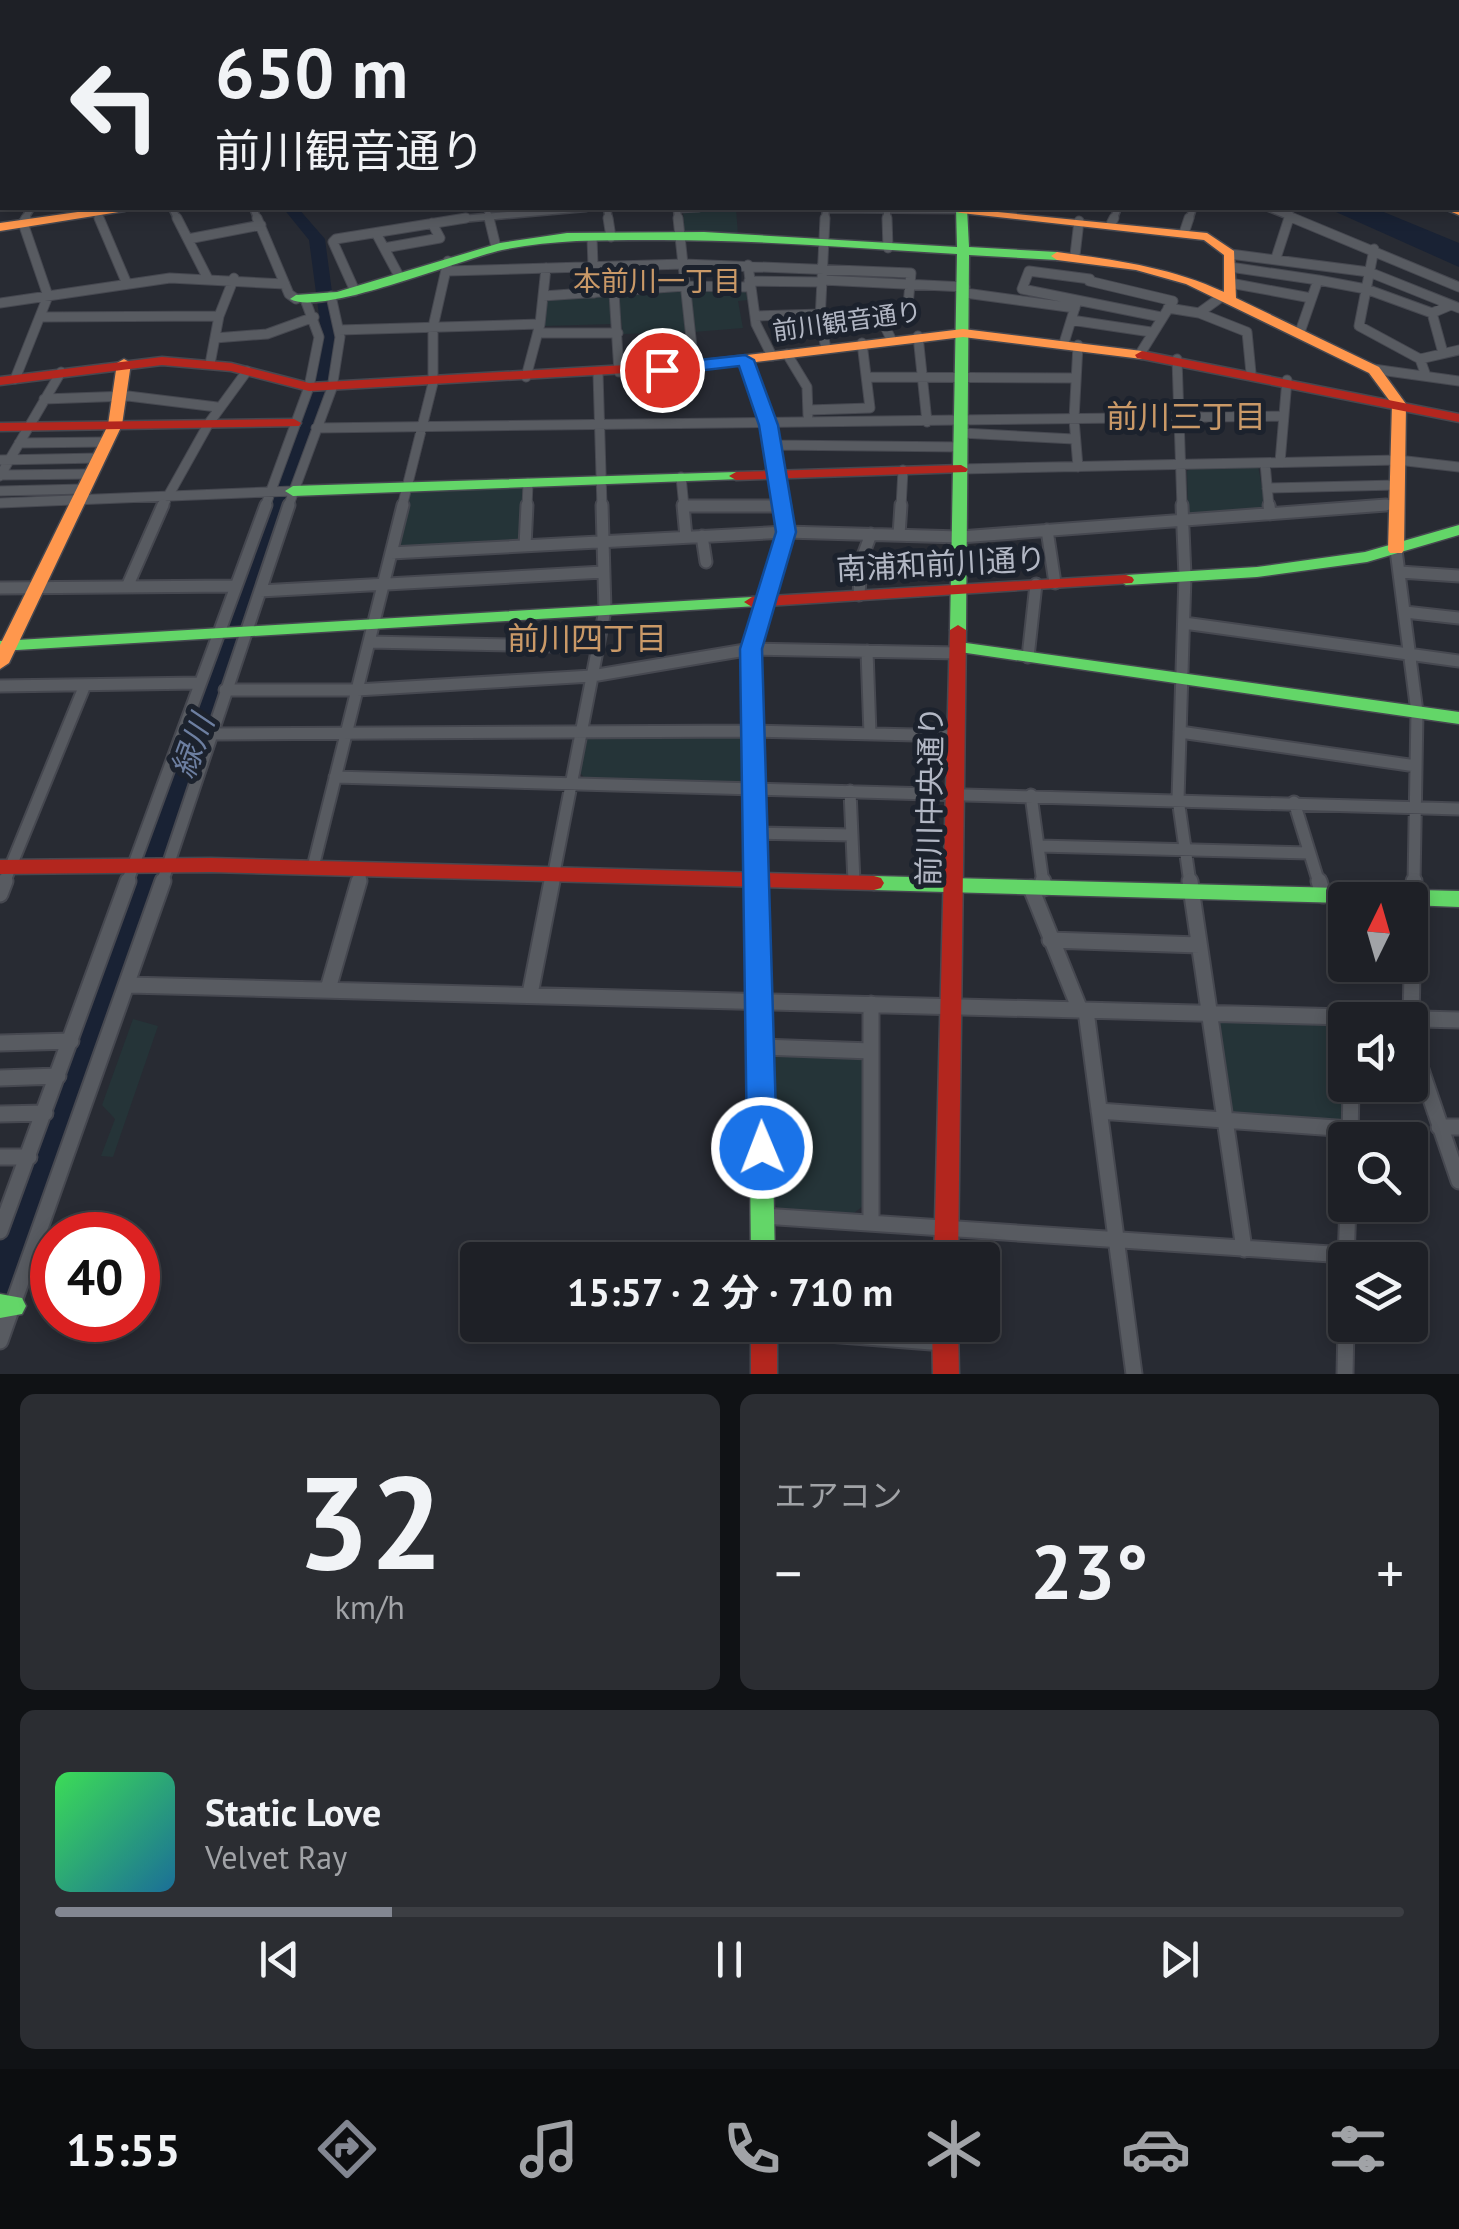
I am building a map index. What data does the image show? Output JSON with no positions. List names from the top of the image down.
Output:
{
  "streets": {
    "main road": ["前川観音通り", "南浦和前川通り", "前川中央通り"]
  },
  "crossings": [
    ["前川観音通り", "前川中央通り"],
    ["南浦和前川通り", "前川中央通り"]
  ],
  "districts": ["本前川一丁目", "前川三丁目", "前川四丁目"],
  "water": ["緑川"],
  "north": "top",
  "page": {
    "turn": ["650 m", "前川観音通り"],
    "limit": "40",
    "trip": "15:57 · 2 分 · 710 m",
    "tile": [
      ["32", "km/h"],
      "エアコン"
    ],
    "heat": ["−", "23°", "+"],
    "song": ["Static Love", "Velvet Ray"],
    "tabs": "15:55"
  }
}
